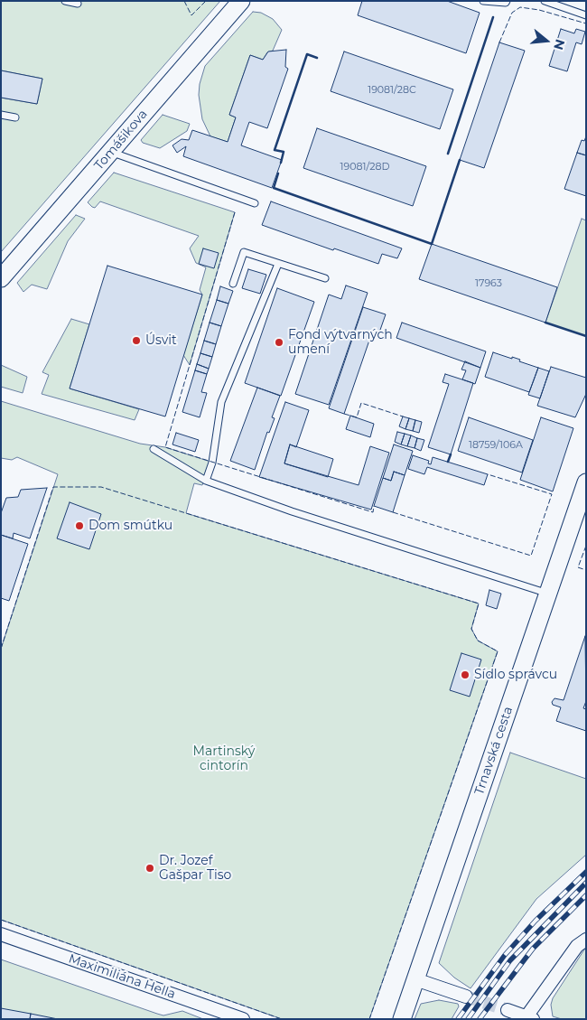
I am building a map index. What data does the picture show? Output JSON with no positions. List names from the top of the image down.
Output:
{
  "streets": {
    "main road": ["Tomášikova", "Trnavská cesta"],
    "street": ["Maximiliána Hella"]
  },
  "parks": ["Martinský cintorín"],
  "places": [
    "Úsvit",
    "Fond výtvarných umení",
    "Dom smútku",
    "Sídlo správcu",
    "Dr. Jozef Gašpar Tiso"
  ],
  "house_numbers": [
    "19081/28C",
    "19081/28D",
    "17963",
    "18759/106A"
  ],
  "north": "right"
}
